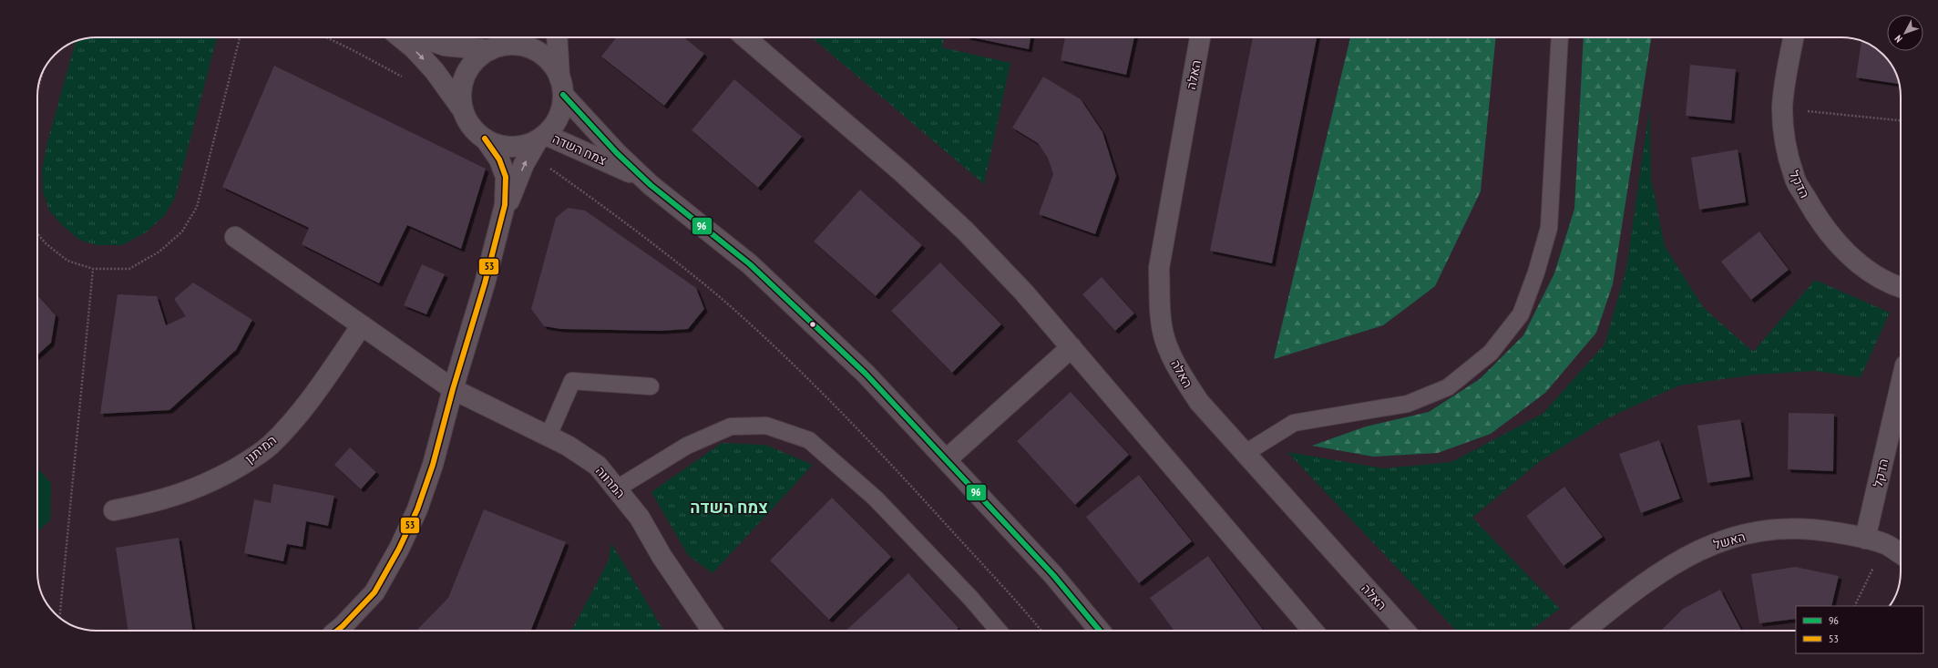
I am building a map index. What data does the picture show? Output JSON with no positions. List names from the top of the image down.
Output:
{
  "streets": {
    "street": [
      "האלה",
      "צמח השדה",
      "הדקל",
      "המיתנן",
      "המרווה",
      "האשל"
    ]
  },
  "crossings": [
    ["הדקל", "האשל"]
  ],
  "districts": ["צמח השדה"],
  "lines": ["transit line 96", "transit line 53"],
  "legend": ["96", "53"],
  "north": "bottom left"
}
